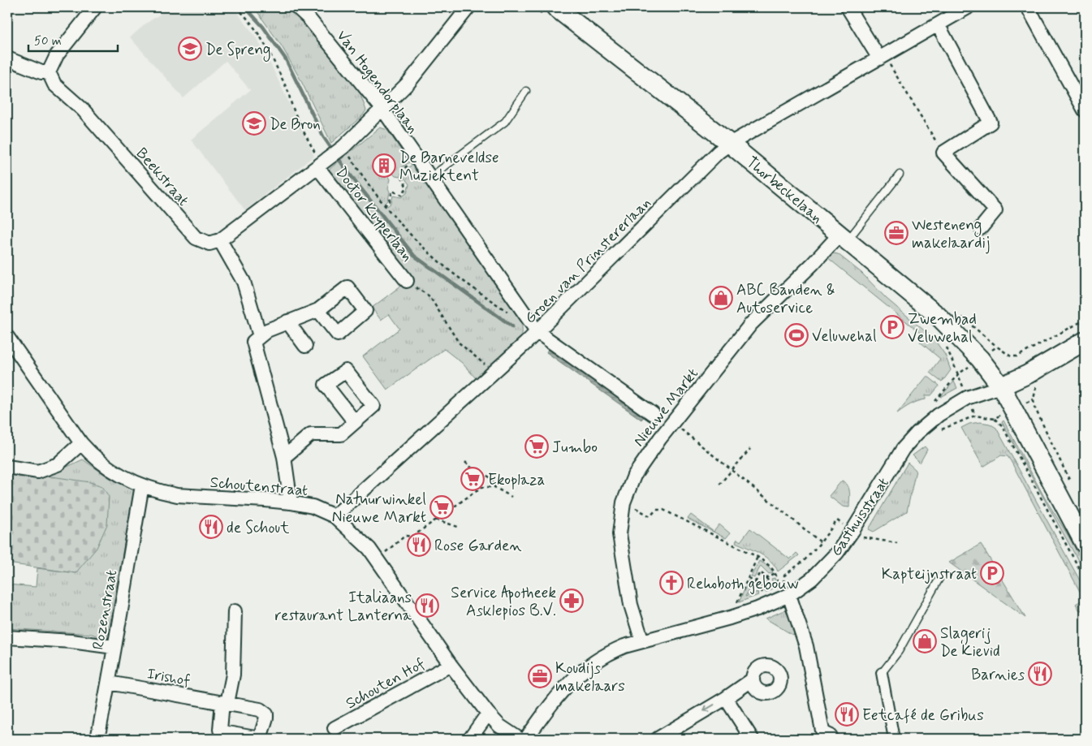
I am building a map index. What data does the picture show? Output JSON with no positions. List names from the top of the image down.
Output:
{
  "streets": {
    "main road": ["Thorbeckelaan", "Gasthuisstraat"],
    "street": [
      "Van Hogendorplaan",
      "Beekstraat",
      "Doctor Kuyperlaan",
      "Groen van Prinstererlaan",
      "Nieuwe Markt",
      "Schoutenstraat",
      "Rozenstraat",
      "Irishof",
      "Schouten Hof"
    ]
  },
  "crossings": [
    ["Van Hogendorplaan", "Doctor Kuyperlaan"],
    ["Van Hogendorplaan", "Groen van Prinstererlaan"],
    ["Beekstraat", "Doctor Kuyperlaan"],
    ["Thorbeckelaan", "Groen van Prinstererlaan"],
    ["Thorbeckelaan", "Nieuwe Markt"],
    ["Thorbeckelaan", "Gasthuisstraat"],
    ["Groen van Prinstererlaan", "Schoutenstraat"],
    ["Nieuwe Markt", "Gasthuisstraat"],
    ["Schoutenstraat", "Rozenstraat"],
    ["Schoutenstraat", "Schouten Hof"],
    ["Rozenstraat", "Irishof"]
  ],
  "places": {
    "school or university": ["De Spreng", "De Bron"],
    "building": ["De Barneveldse Muziektent"],
    "office": ["Westeneng makelaardij", "Koudijs makelaars"],
    "shop": ["ABC Banden & Autoservice", "Slagerij De Kievid"],
    "parking": ["Zwembad Veluwehal", "Kapteijnstraat"],
    "sports": ["Veluwehal"],
    "supermarket": ["Jumbo", "Ekoplaza", "Natuurwinkel Nieuwe Markt"],
    "restaurant": [
      "de Schout",
      "Rose Garden",
      "Italiaans restaurant Lanterna",
      "Barnies",
      "Eetcafé de Gribus"
    ],
    "church": ["Rehoboth gebouw"],
    "pharmacy": ["Service Apotheek Asklepios B.V."]
  },
  "scale_bar": "50 m"
}
